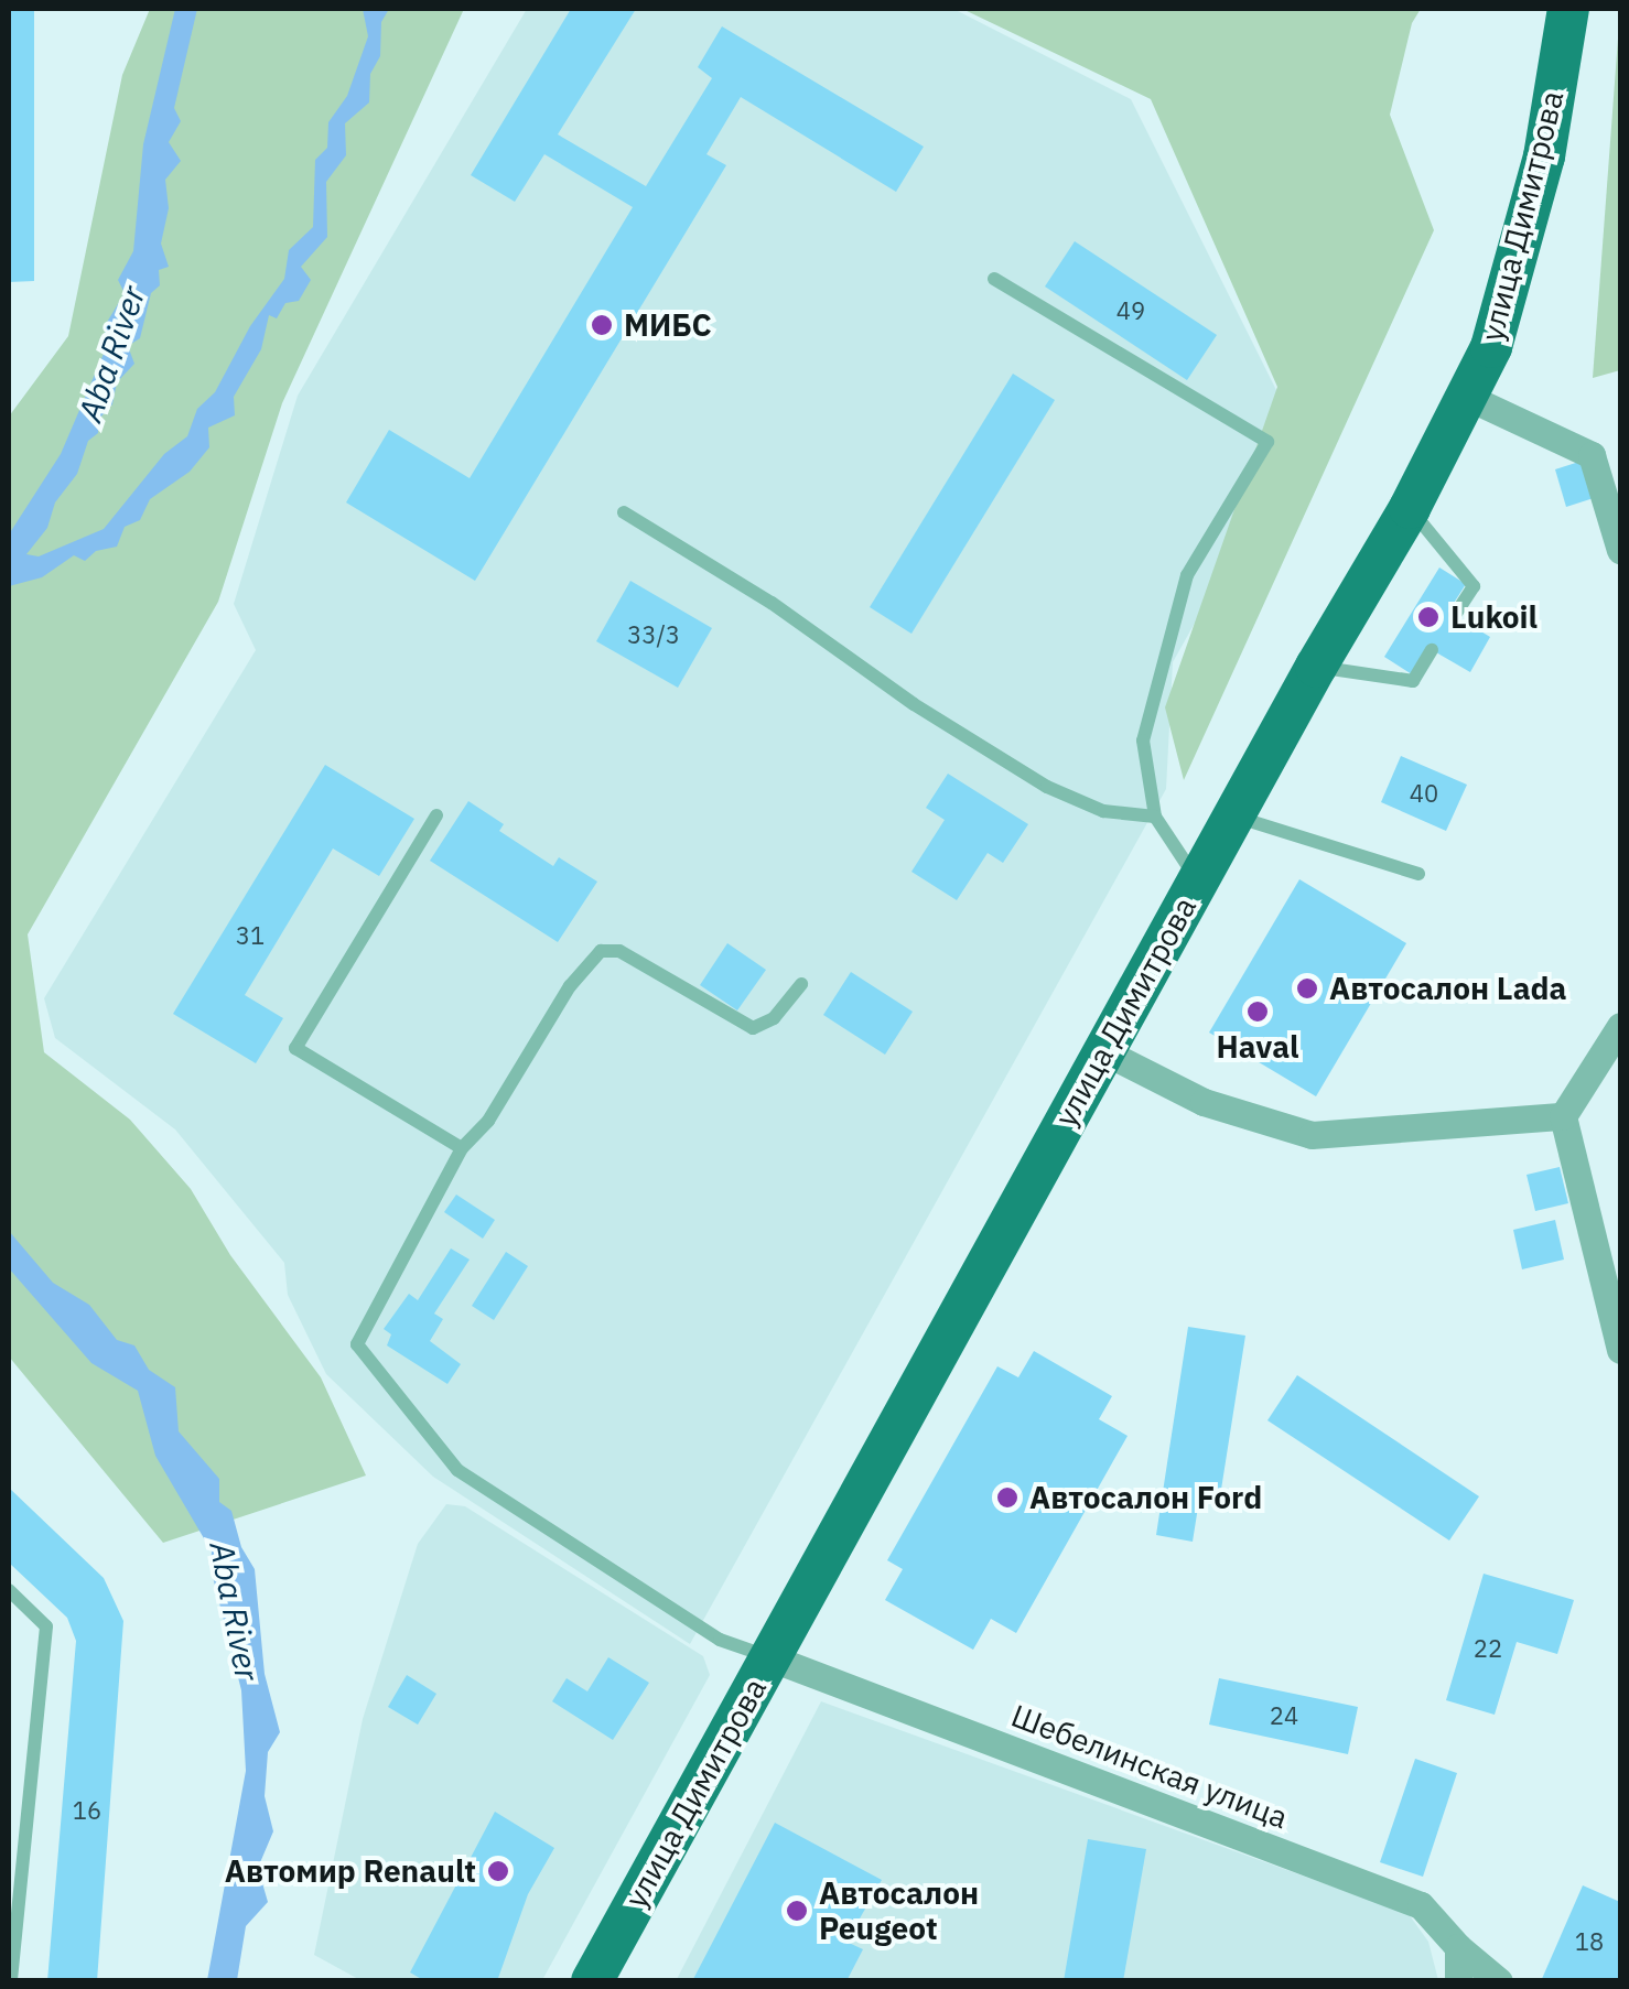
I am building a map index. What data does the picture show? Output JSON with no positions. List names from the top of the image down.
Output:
{
  "streets": {
    "main road": ["улица Димитрова"],
    "street": ["Шебелинская улица"]
  },
  "crossings": [
    ["улица Димитрова", "Шебелинская улица"]
  ],
  "water": ["Aba River"],
  "places": [
    "МИБС",
    "Lukoil",
    "Автосалон Lada",
    "Haval",
    "Автосалон Ford",
    "Автомир Renault",
    "Автосалон Peugeot"
  ],
  "house_numbers": [
    "49",
    "33/3",
    "40",
    "31",
    "22",
    "24",
    "16",
    "18"
  ]
}
